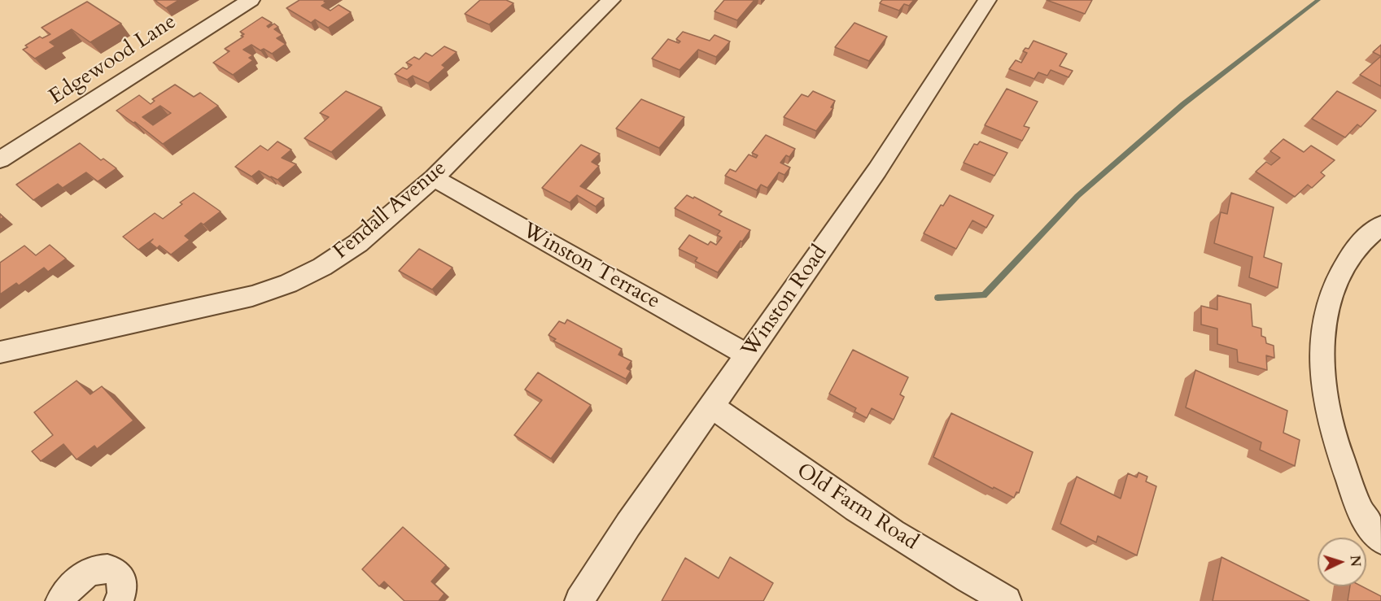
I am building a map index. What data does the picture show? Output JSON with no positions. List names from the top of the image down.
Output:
{
  "streets": {
    "street": [
      "Edgewood Lane",
      "Fendall Avenue",
      "Winston Terrace",
      "Winston Road",
      "Old Farm Road"
    ]
  },
  "crossings": [
    ["Fendall Avenue", "Winston Terrace"],
    ["Winston Terrace", "Winston Road"],
    ["Winston Road", "Old Farm Road"]
  ],
  "north": "right"
}
